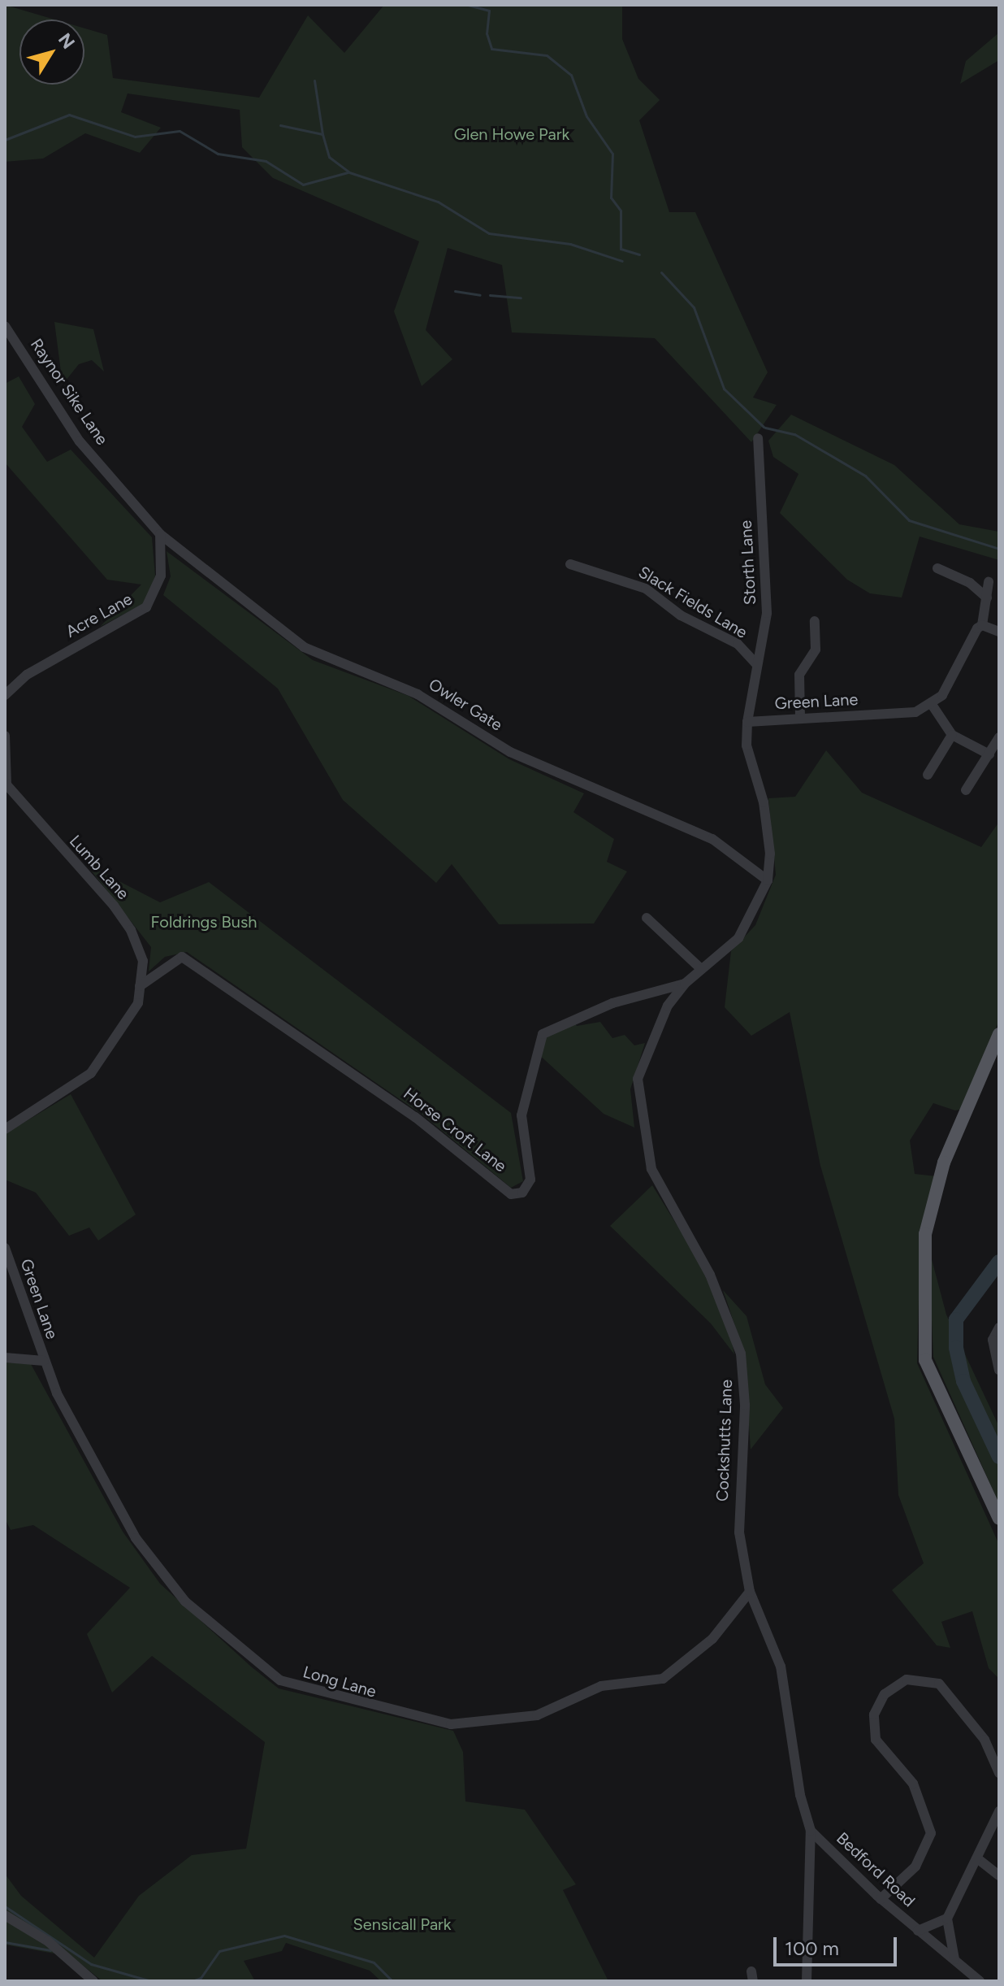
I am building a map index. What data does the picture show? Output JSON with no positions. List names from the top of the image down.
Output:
{
  "streets": {
    "street": [
      "Raynor Sike Lane",
      "Storth Lane",
      "Slack Fields Lane",
      "Acre Lane",
      "Green Lane",
      "Owler Gate",
      "Lumb Lane",
      "Horse Croft Lane",
      "Cockshutts Lane",
      "Long Lane",
      "Bedford Road"
    ]
  },
  "crossings": [
    ["Raynor Sike Lane", "Acre Lane"],
    ["Raynor Sike Lane", "Owler Gate"],
    ["Storth Lane", "Slack Fields Lane"],
    ["Storth Lane", "Green Lane"],
    ["Acre Lane", "Owler Gate"],
    ["Green Lane", "Long Lane"],
    ["Owler Gate", "Cockshutts Lane"],
    ["Lumb Lane", "Horse Croft Lane"],
    ["Horse Croft Lane", "Cockshutts Lane"],
    ["Cockshutts Lane", "Long Lane"],
    ["Cockshutts Lane", "Bedford Road"]
  ],
  "parks": ["Glen Howe Park", "Foldrings Bush", "Sensicall Park"],
  "scale_bar": "100 m",
  "north": "top right"
}
